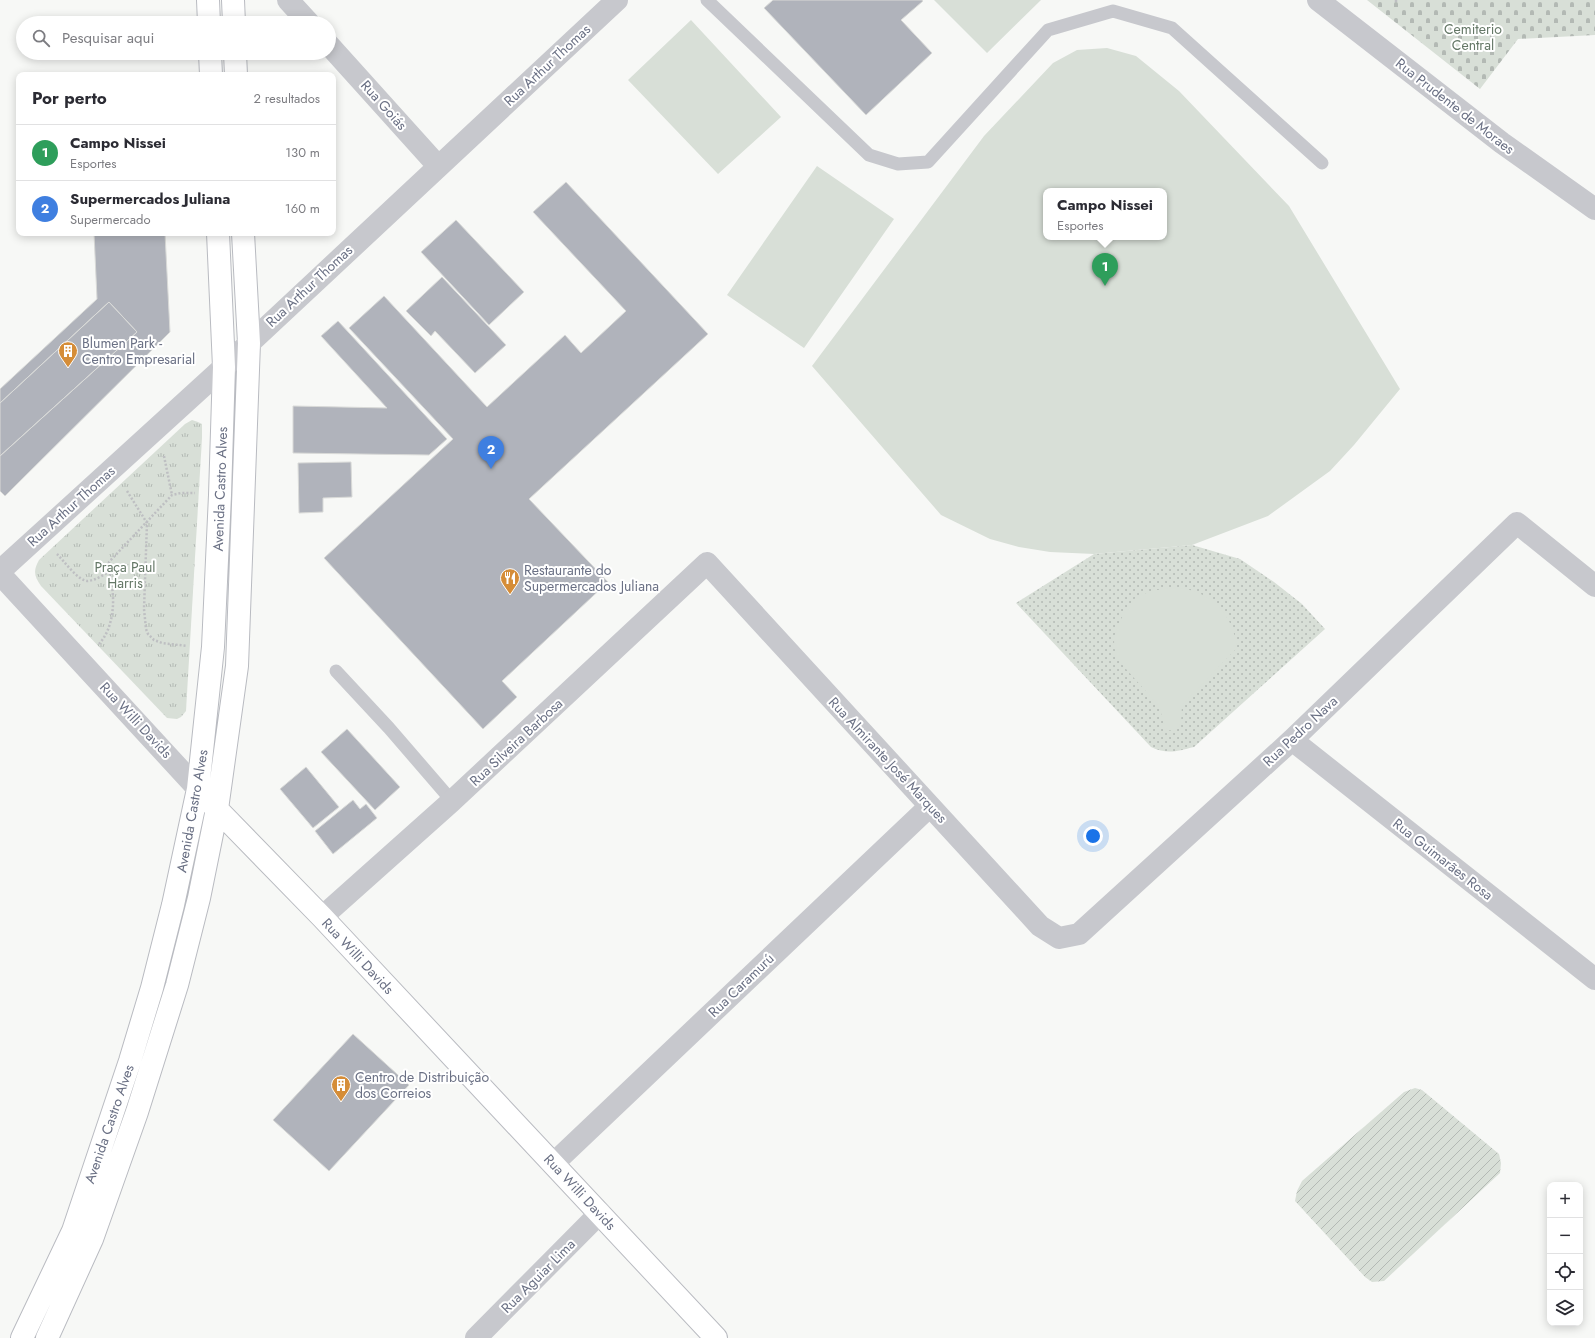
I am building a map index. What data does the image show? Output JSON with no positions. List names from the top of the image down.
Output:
{
  "streets": {
    "main road": ["Avenida Castro Alves", "Rua Willi Davids"],
    "street": [
      "Rua Arthur Thomas",
      "Rua Goiás",
      "Rua Prudente de Moraes",
      "Rua Pedro Nava",
      "Rua Silveira Barbosa",
      "Rua Almirante José Marques",
      "Rua Guimarães Rosa",
      "Rua Caramurú",
      "Rua Aguiar Lima"
    ]
  },
  "crossings": [
    ["Rua Arthur Thomas", "Rua Goiás"],
    ["Rua Arthur Thomas", "Avenida Castro Alves"],
    ["Rua Arthur Thomas", "Rua Willi Davids"],
    ["Avenida Castro Alves", "Rua Willi Davids"],
    ["Rua Willi Davids", "Rua Silveira Barbosa"],
    ["Rua Willi Davids", "Rua Caramurú"],
    ["Rua Willi Davids", "Rua Aguiar Lima"],
    ["Rua Pedro Nava", "Rua Almirante José Marques"],
    ["Rua Pedro Nava", "Rua Guimarães Rosa"],
    ["Rua Silveira Barbosa", "Rua Almirante José Marques"],
    ["Rua Almirante José Marques", "Rua Caramurú"]
  ],
  "parks": ["Cemiterio Central", "Praça Paul Harris"],
  "places": {
    "building": ["Blumen Park - Centro Empresarial", "Centro de Distribuição dos Correios"],
    "restaurant": ["Restaurante do Supermercados Juliana"]
  },
  "page": {
    "search": "Pesquisar aqui",
    "heading": ["Por perto", "2 resultados"],
    "list": [
      {
        "mark": "1",
        "name": "Campo Nissei",
        "note": "Esportes",
        "value": "130 m"
      },
      {
        "mark": "2",
        "name": "Supermercados Juliana",
        "note": "Supermercado",
        "value": "160 m"
      }
    ],
    "popup": ["Campo Nissei", "Esportes"],
    "pins": ["1", "2"],
    "map_buttons": ["+", "−"]
  }
}
